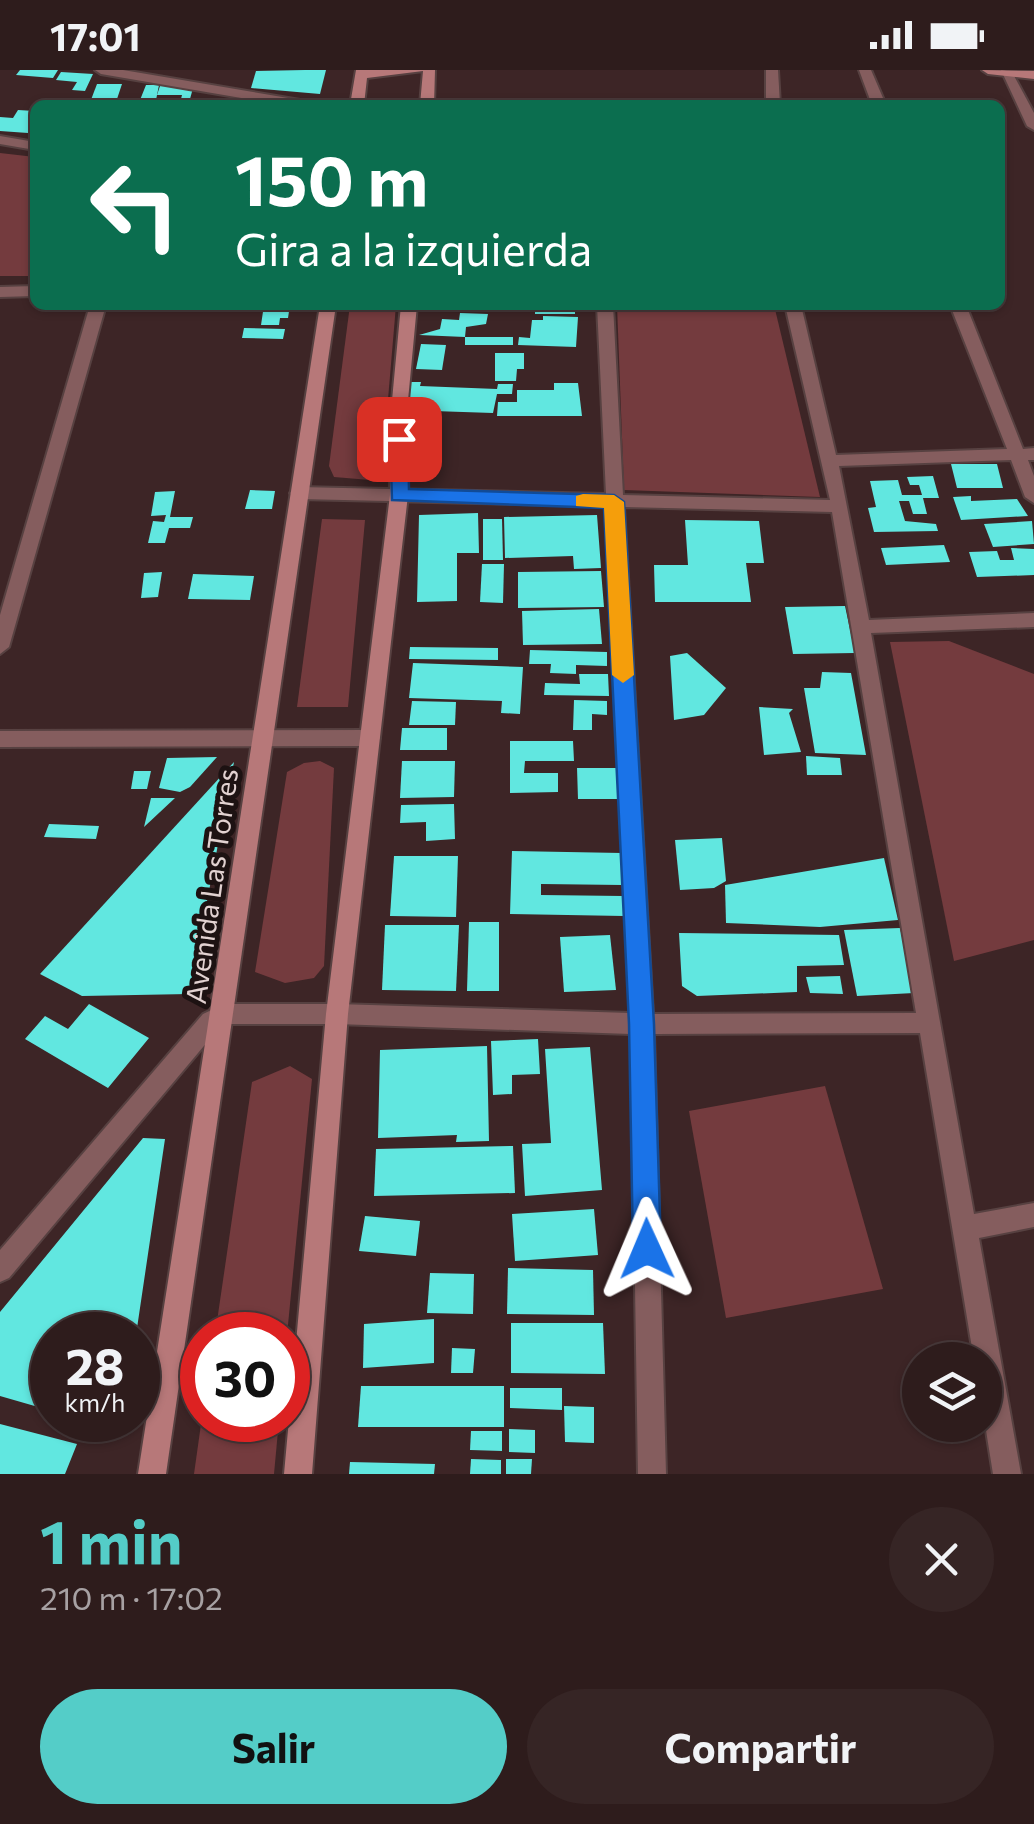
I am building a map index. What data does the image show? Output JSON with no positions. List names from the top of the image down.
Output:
{
  "streets": {
    "street": ["Avenida Las Torres"]
  },
  "page": {
    "status": "17:01",
    "turn": ["150 m", "Gira a la izquierda"],
    "speed": "28 km/h",
    "limit": "30",
    "heading": ["1 min", "210 m · 17:02"],
    "buttons": ["Salir", "Compartir"]
  }
}
